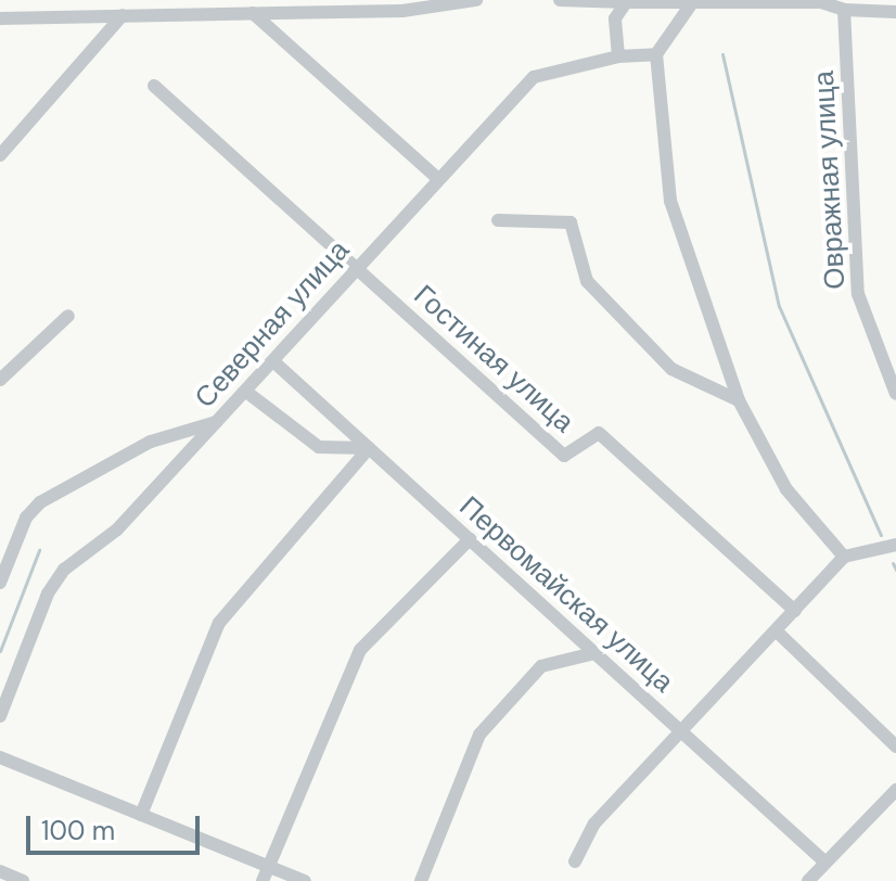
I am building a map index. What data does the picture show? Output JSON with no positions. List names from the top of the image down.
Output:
{
  "streets": {
    "street": [
      "Овражная улица",
      "Северная улица",
      "Гостиная улица",
      "Первомайская улица"
    ]
  },
  "crossings": [
    ["Северная улица", "Гостиная улица"],
    ["Северная улица", "Первомайская улица"]
  ],
  "scale_bar": "100 m"
}
